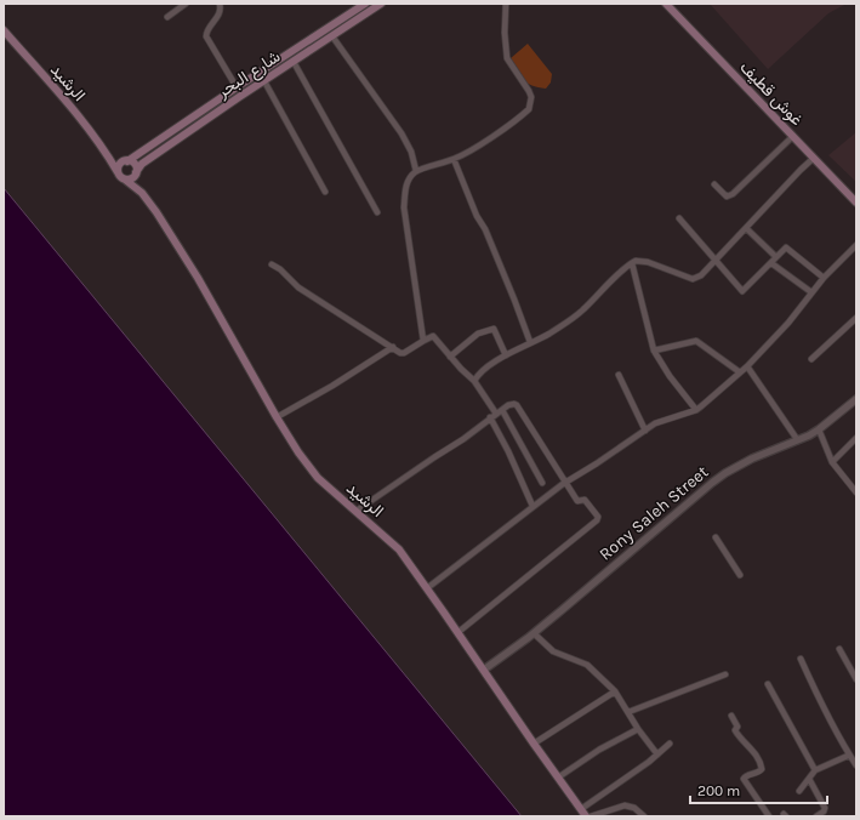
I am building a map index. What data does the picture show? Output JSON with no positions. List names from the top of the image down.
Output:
{
  "streets": {
    "main road": ["شارع البحر", "الرشيد", "غوش قطيف"],
    "street": ["Rony Saleh Street"]
  },
  "crossings": [
    ["شارع البحر", "الرشيد"],
    ["الرشيد", "Rony Saleh Street"]
  ],
  "scale_bar": "200 m"
}
